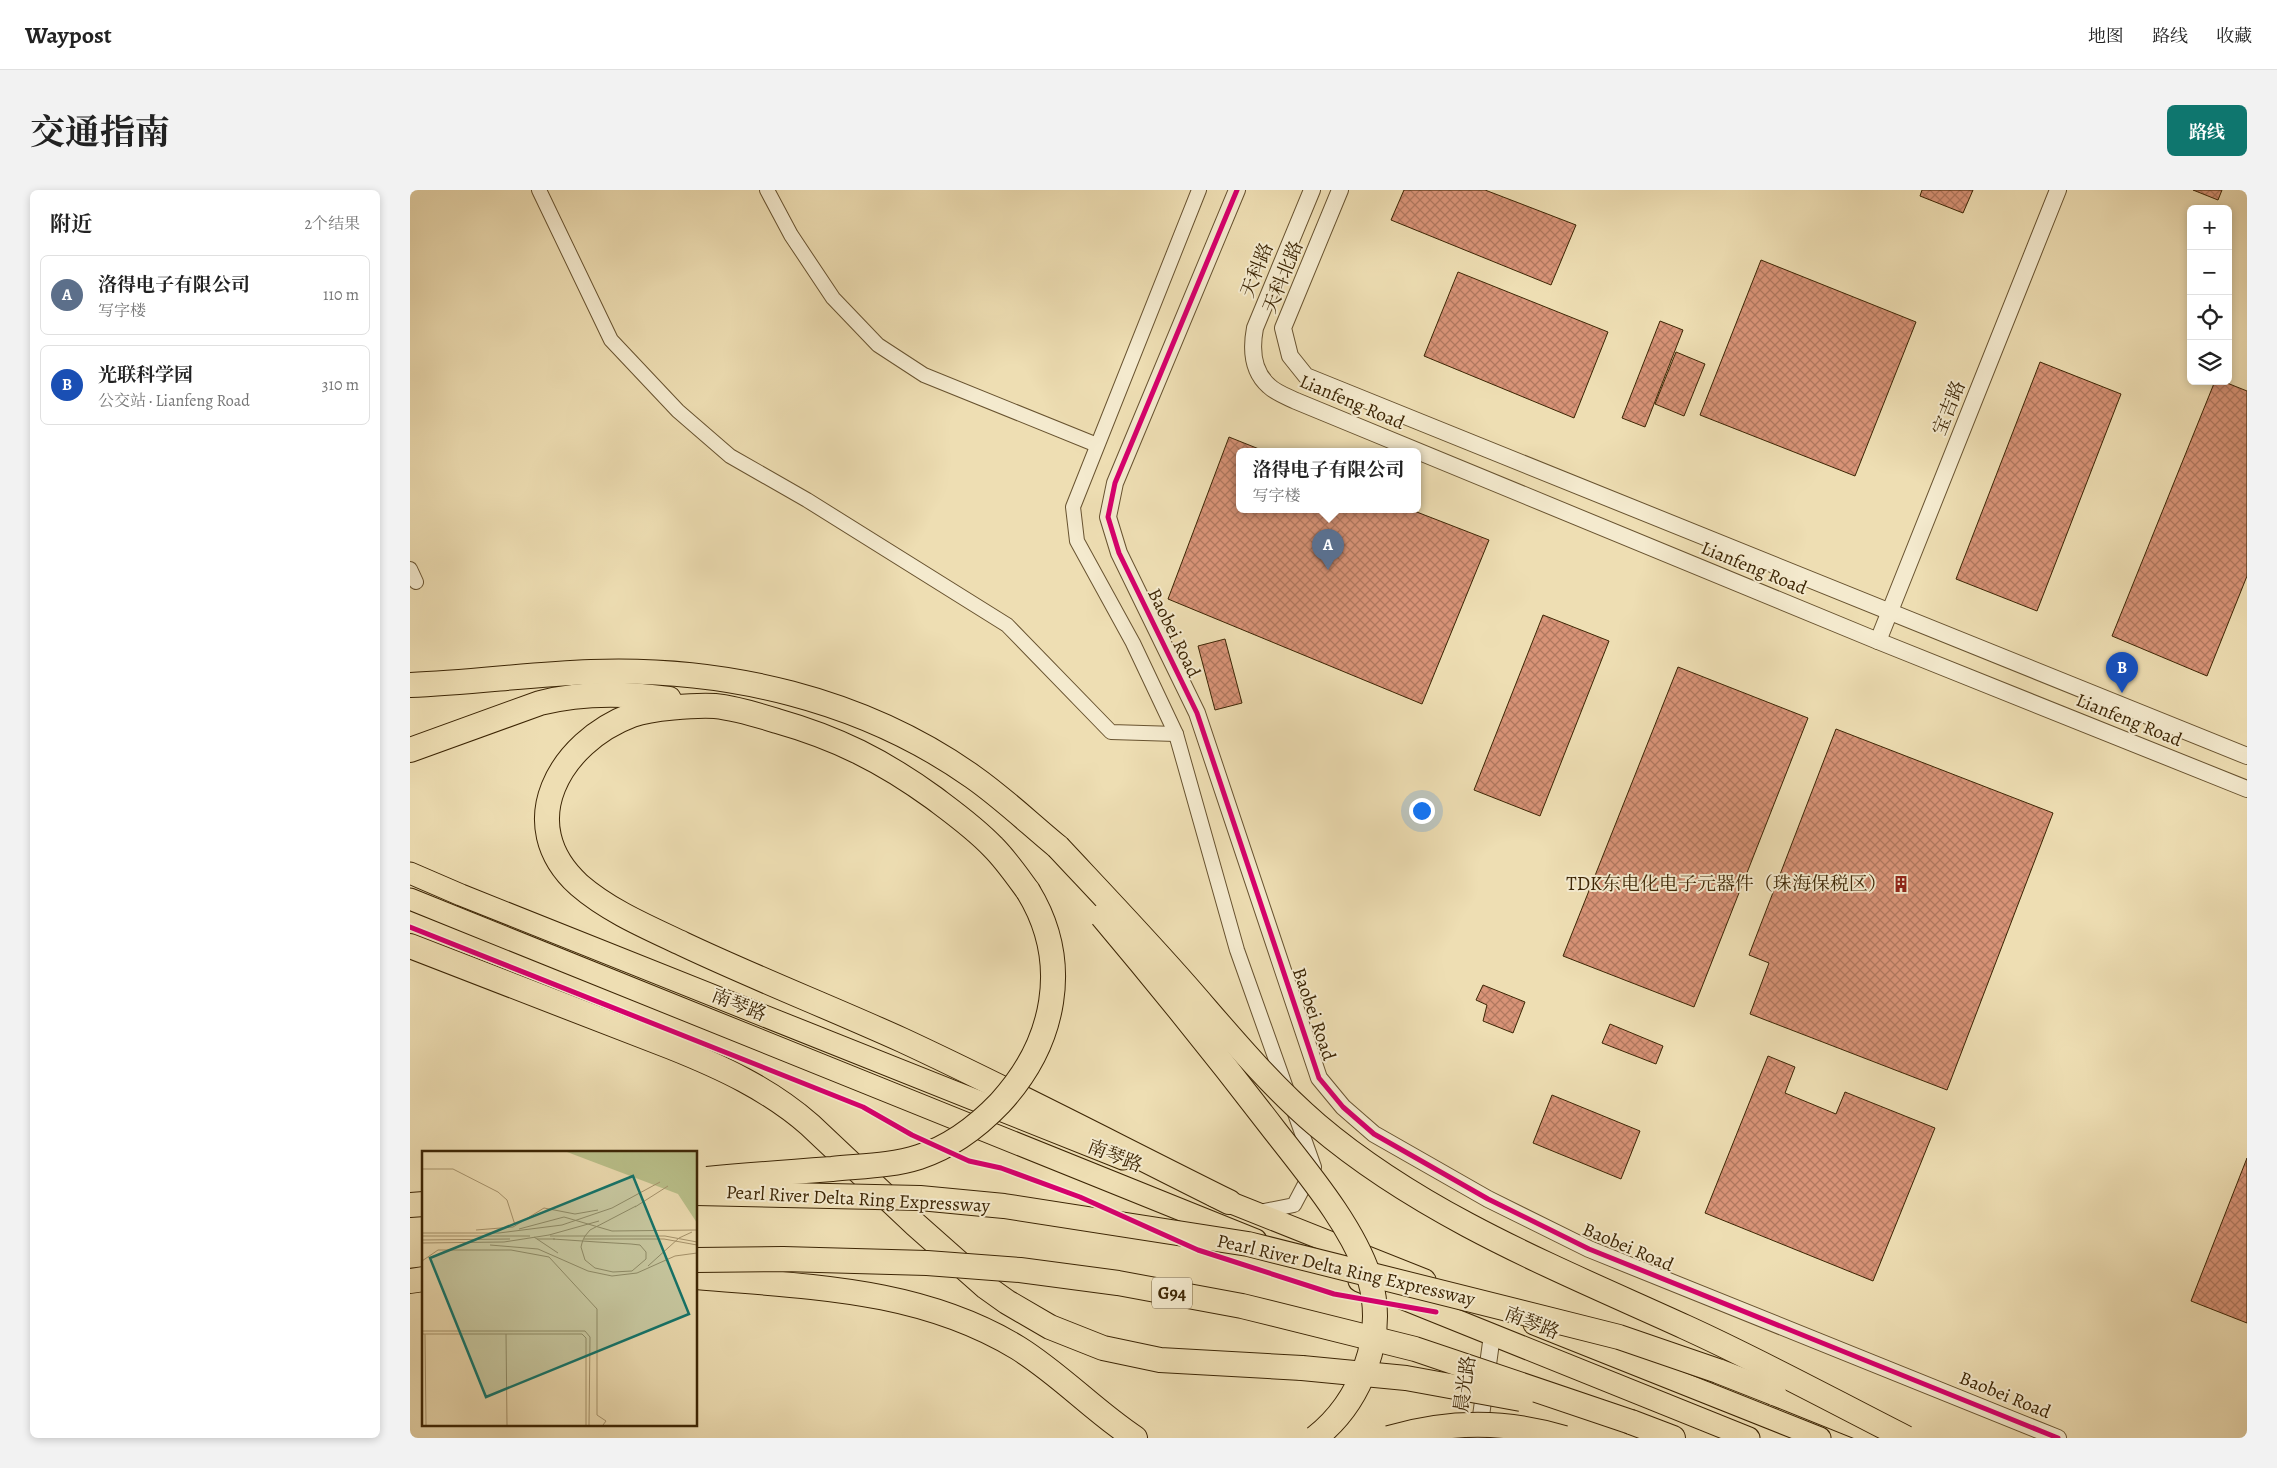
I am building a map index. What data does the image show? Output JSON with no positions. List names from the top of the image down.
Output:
{
  "streets": {
    "highway": ["Pearl River Delta Ring Expressway", "G94"],
    "main road": ["南琴路"],
    "street": [
      "天科路",
      "天科北路",
      "Lianfeng Road",
      "宝吉路",
      "Baobei Road",
      "晨光路"
    ]
  },
  "crossings": [
    ["天科路", "Lianfeng Road"],
    ["天科北路", "Lianfeng Road"],
    ["Lianfeng Road", "宝吉路"],
    ["南琴路", "晨光路"]
  ],
  "places": {
    "building": ["TDK东电化电子元器件（珠海保税区）"]
  },
  "page": {
    "header": "Waypost",
    "nav": ["地图", "路线", "收藏"],
    "title": "交通指南",
    "buttons": "路线",
    "heading": ["附近", "2个结果"],
    "map_buttons": ["+", "−"],
    "list": [
      {
        "mark": "A",
        "name": "洛得电子有限公司",
        "note": "写字楼",
        "value": "110 m"
      },
      {
        "mark": "B",
        "name": "光联科学园",
        "note": "公交站 · Lianfeng Road",
        "value": "310 m"
      }
    ],
    "popup": ["洛得电子有限公司", "写字楼"],
    "pins": ["A", "B"]
  }
}
